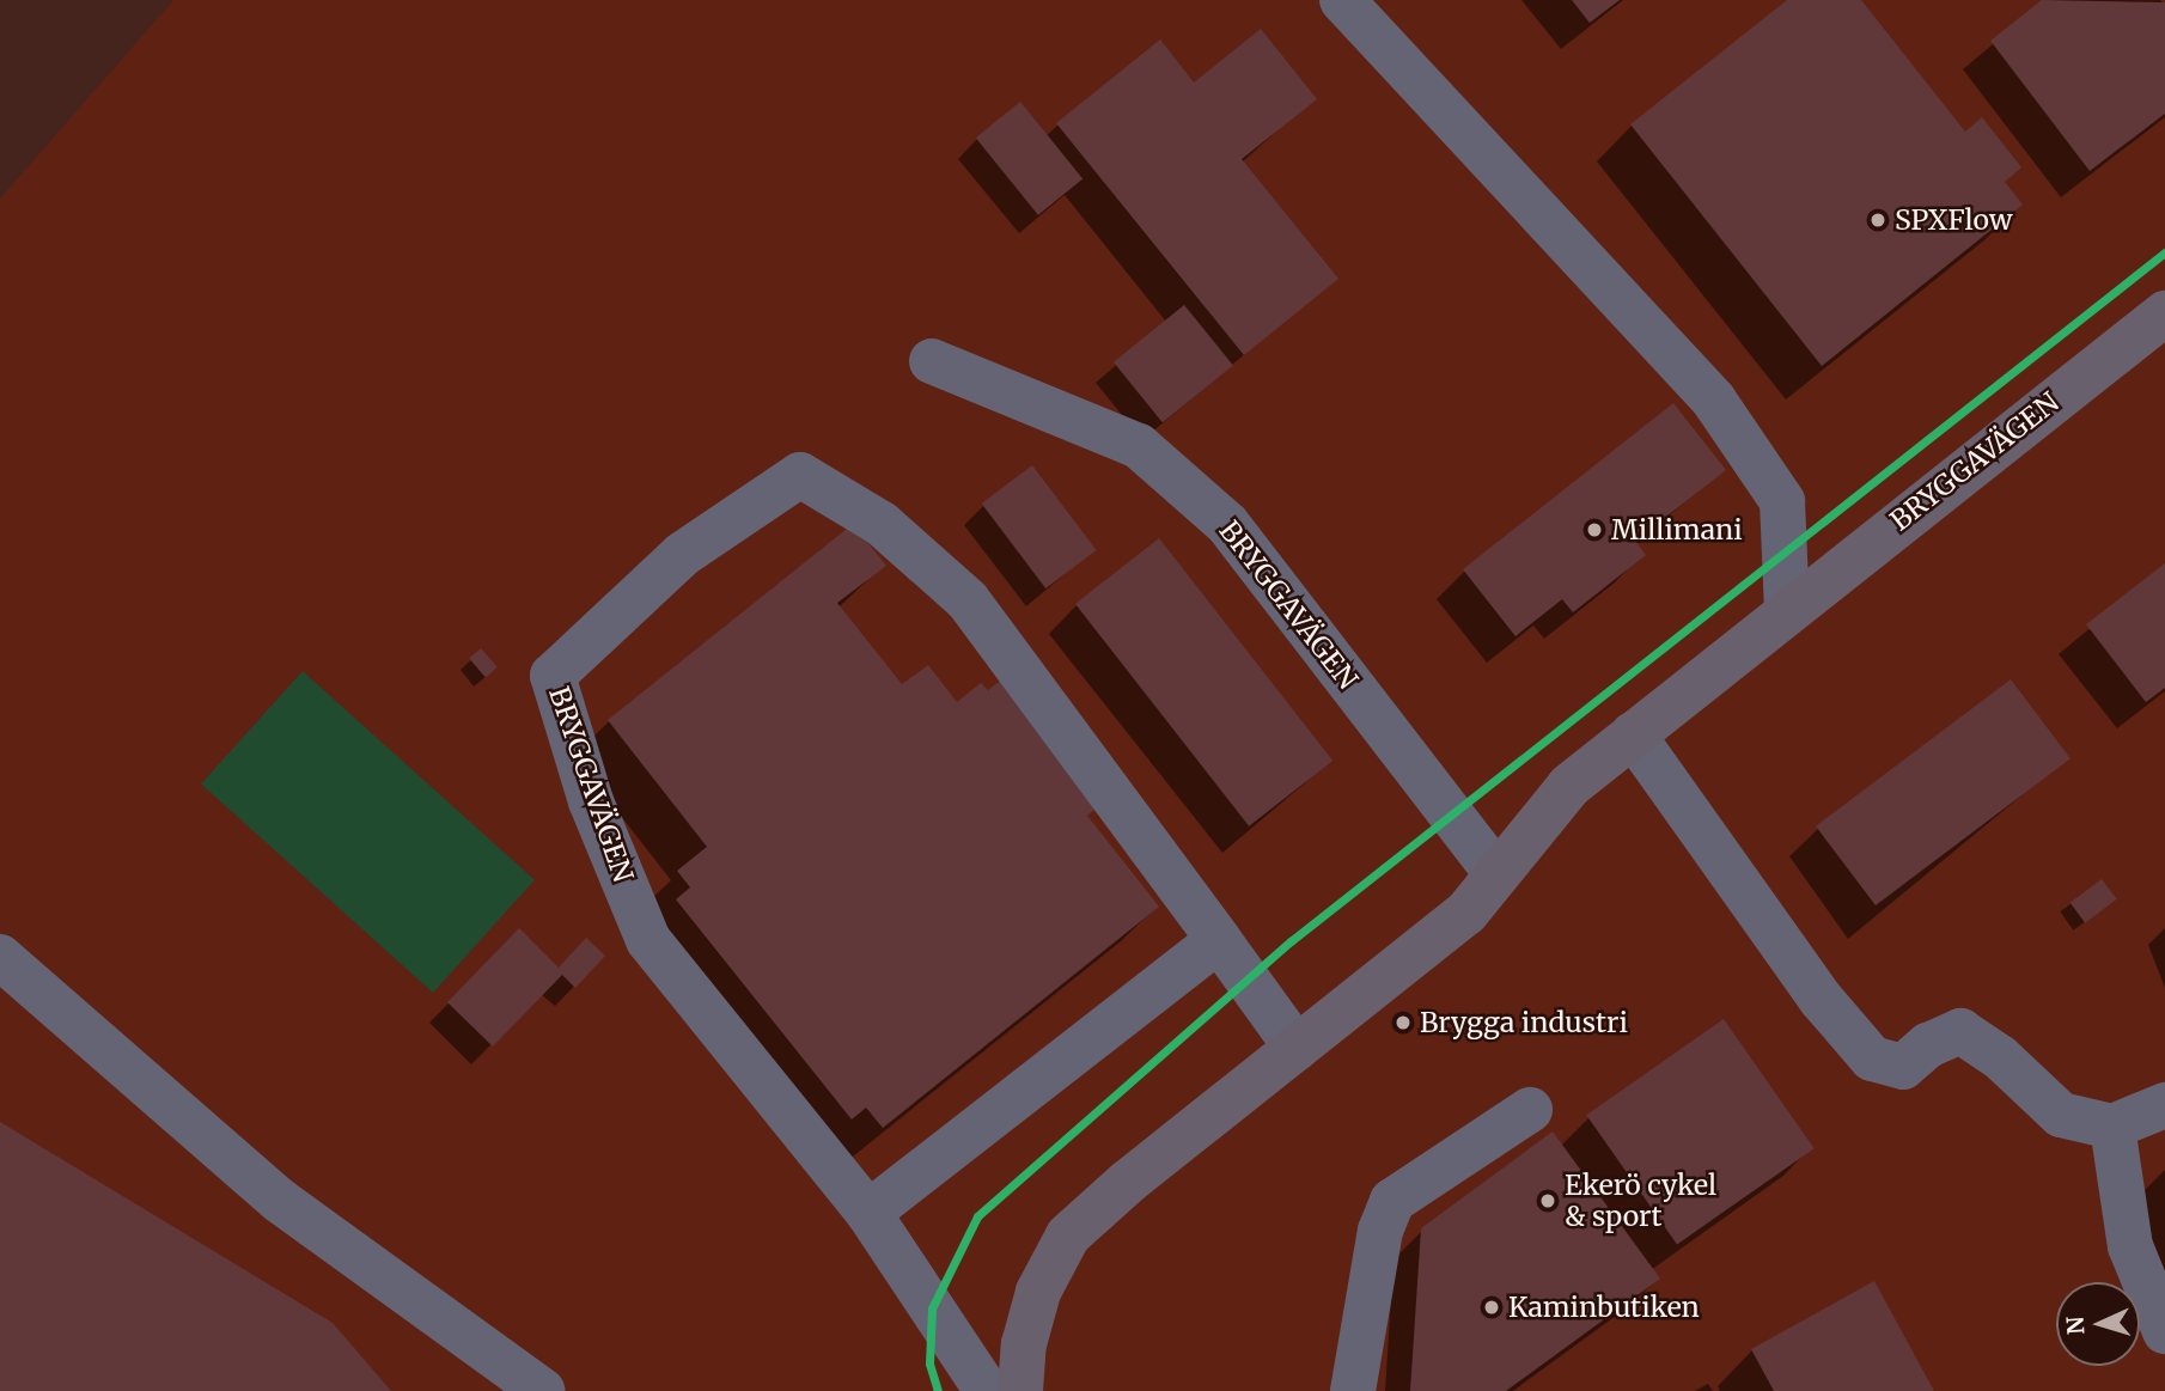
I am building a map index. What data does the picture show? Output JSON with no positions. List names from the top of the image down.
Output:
{
  "streets": {
    "main road": ["BRYGGAVÄGEN"]
  },
  "places": [
    "SPXFlow",
    "Millimani",
    "Brygga industri",
    "Ekerö cykel & sport",
    "Kaminbutiken"
  ],
  "north": "left"
}
